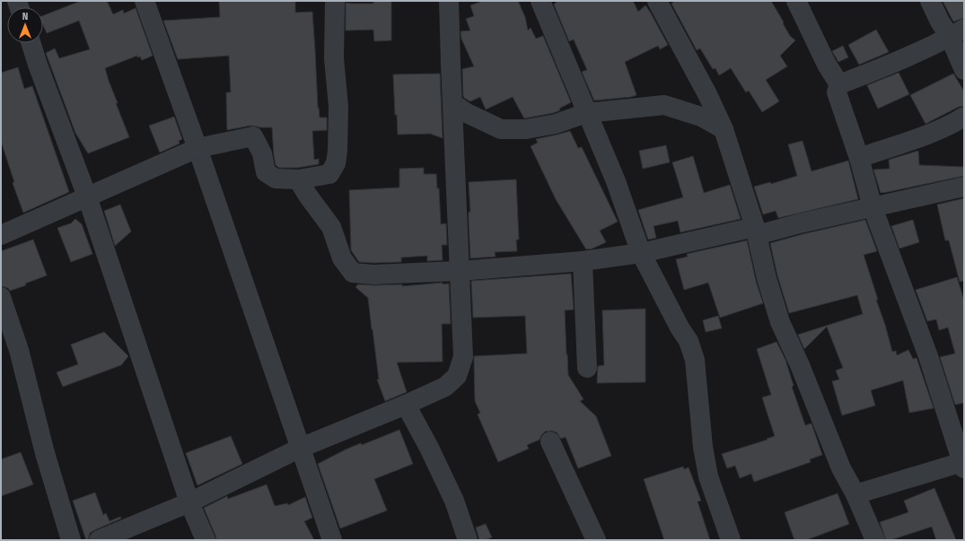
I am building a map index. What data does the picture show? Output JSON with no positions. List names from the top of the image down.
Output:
{
  "north": "top"
}
